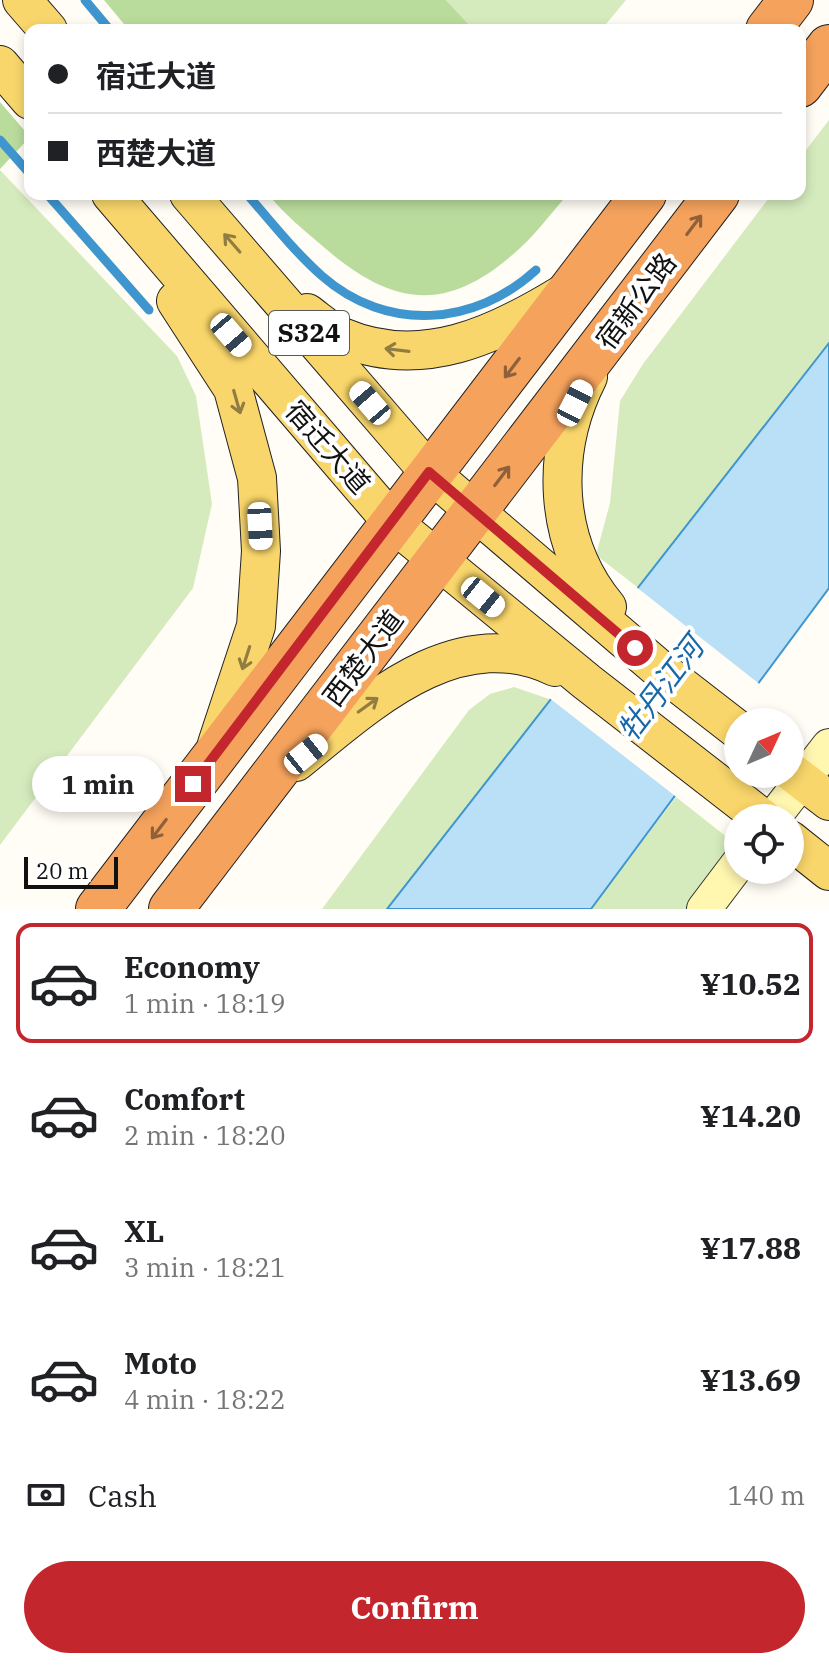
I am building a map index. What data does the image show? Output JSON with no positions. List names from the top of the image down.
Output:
{
  "streets": {
    "highway": ["宿新公路", "西楚大道"],
    "main road": ["S324", "宿迁大道"]
  },
  "crossings": [
    ["宿新公路", "S324"],
    ["宿新公路", "宿迁大道"],
    ["宿新公路", "西楚大道"],
    ["宿迁大道", "西楚大道"]
  ],
  "water": ["牡丹江河"],
  "scale_bar": "20 m",
  "north": "top right",
  "page": {
    "banner": ["宿迁大道", "西楚大道"],
    "bubble": "1 min",
    "scale": "20 m",
    "list": [
      {
        "name": "Economy",
        "note": "1 min · 18:19",
        "value": "¥10.52"
      },
      {
        "name": "Comfort",
        "note": "2 min · 18:20",
        "value": "¥14.20"
      },
      {
        "name": "XL",
        "note": "3 min · 18:21",
        "value": "¥17.88"
      },
      {
        "name": "Moto",
        "note": "4 min · 18:22",
        "value": "¥13.69"
      }
    ],
    "pay": ["Cash", "140 m"],
    "buttons": "Confirm"
  }
}
